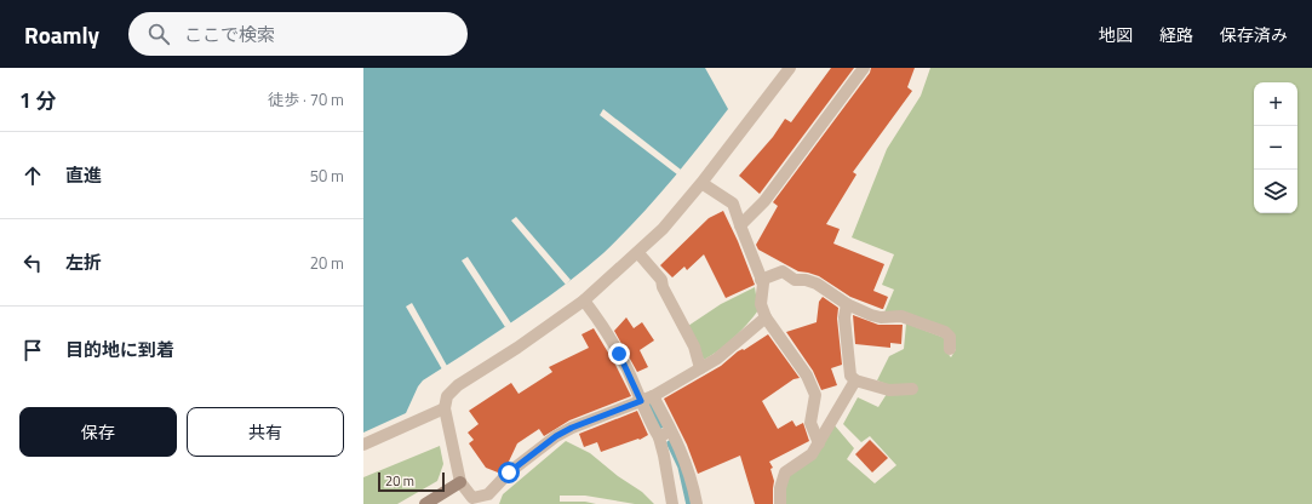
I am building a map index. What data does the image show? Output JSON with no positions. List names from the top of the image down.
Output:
{
  "scale_bar": "20 m",
  "page": {
    "header": "Roamly",
    "search": "ここで検索",
    "nav": ["地図", "経路", "保存済み"],
    "heading": ["1 分", "徒歩 · 70 m"],
    "map_buttons": ["+", "−"],
    "list": [
      ["直進", "50 m"],
      ["左折", "20 m"],
      "目的地に到着"
    ],
    "buttons": ["保存", "共有"],
    "scale": "20 m"
  }
}
